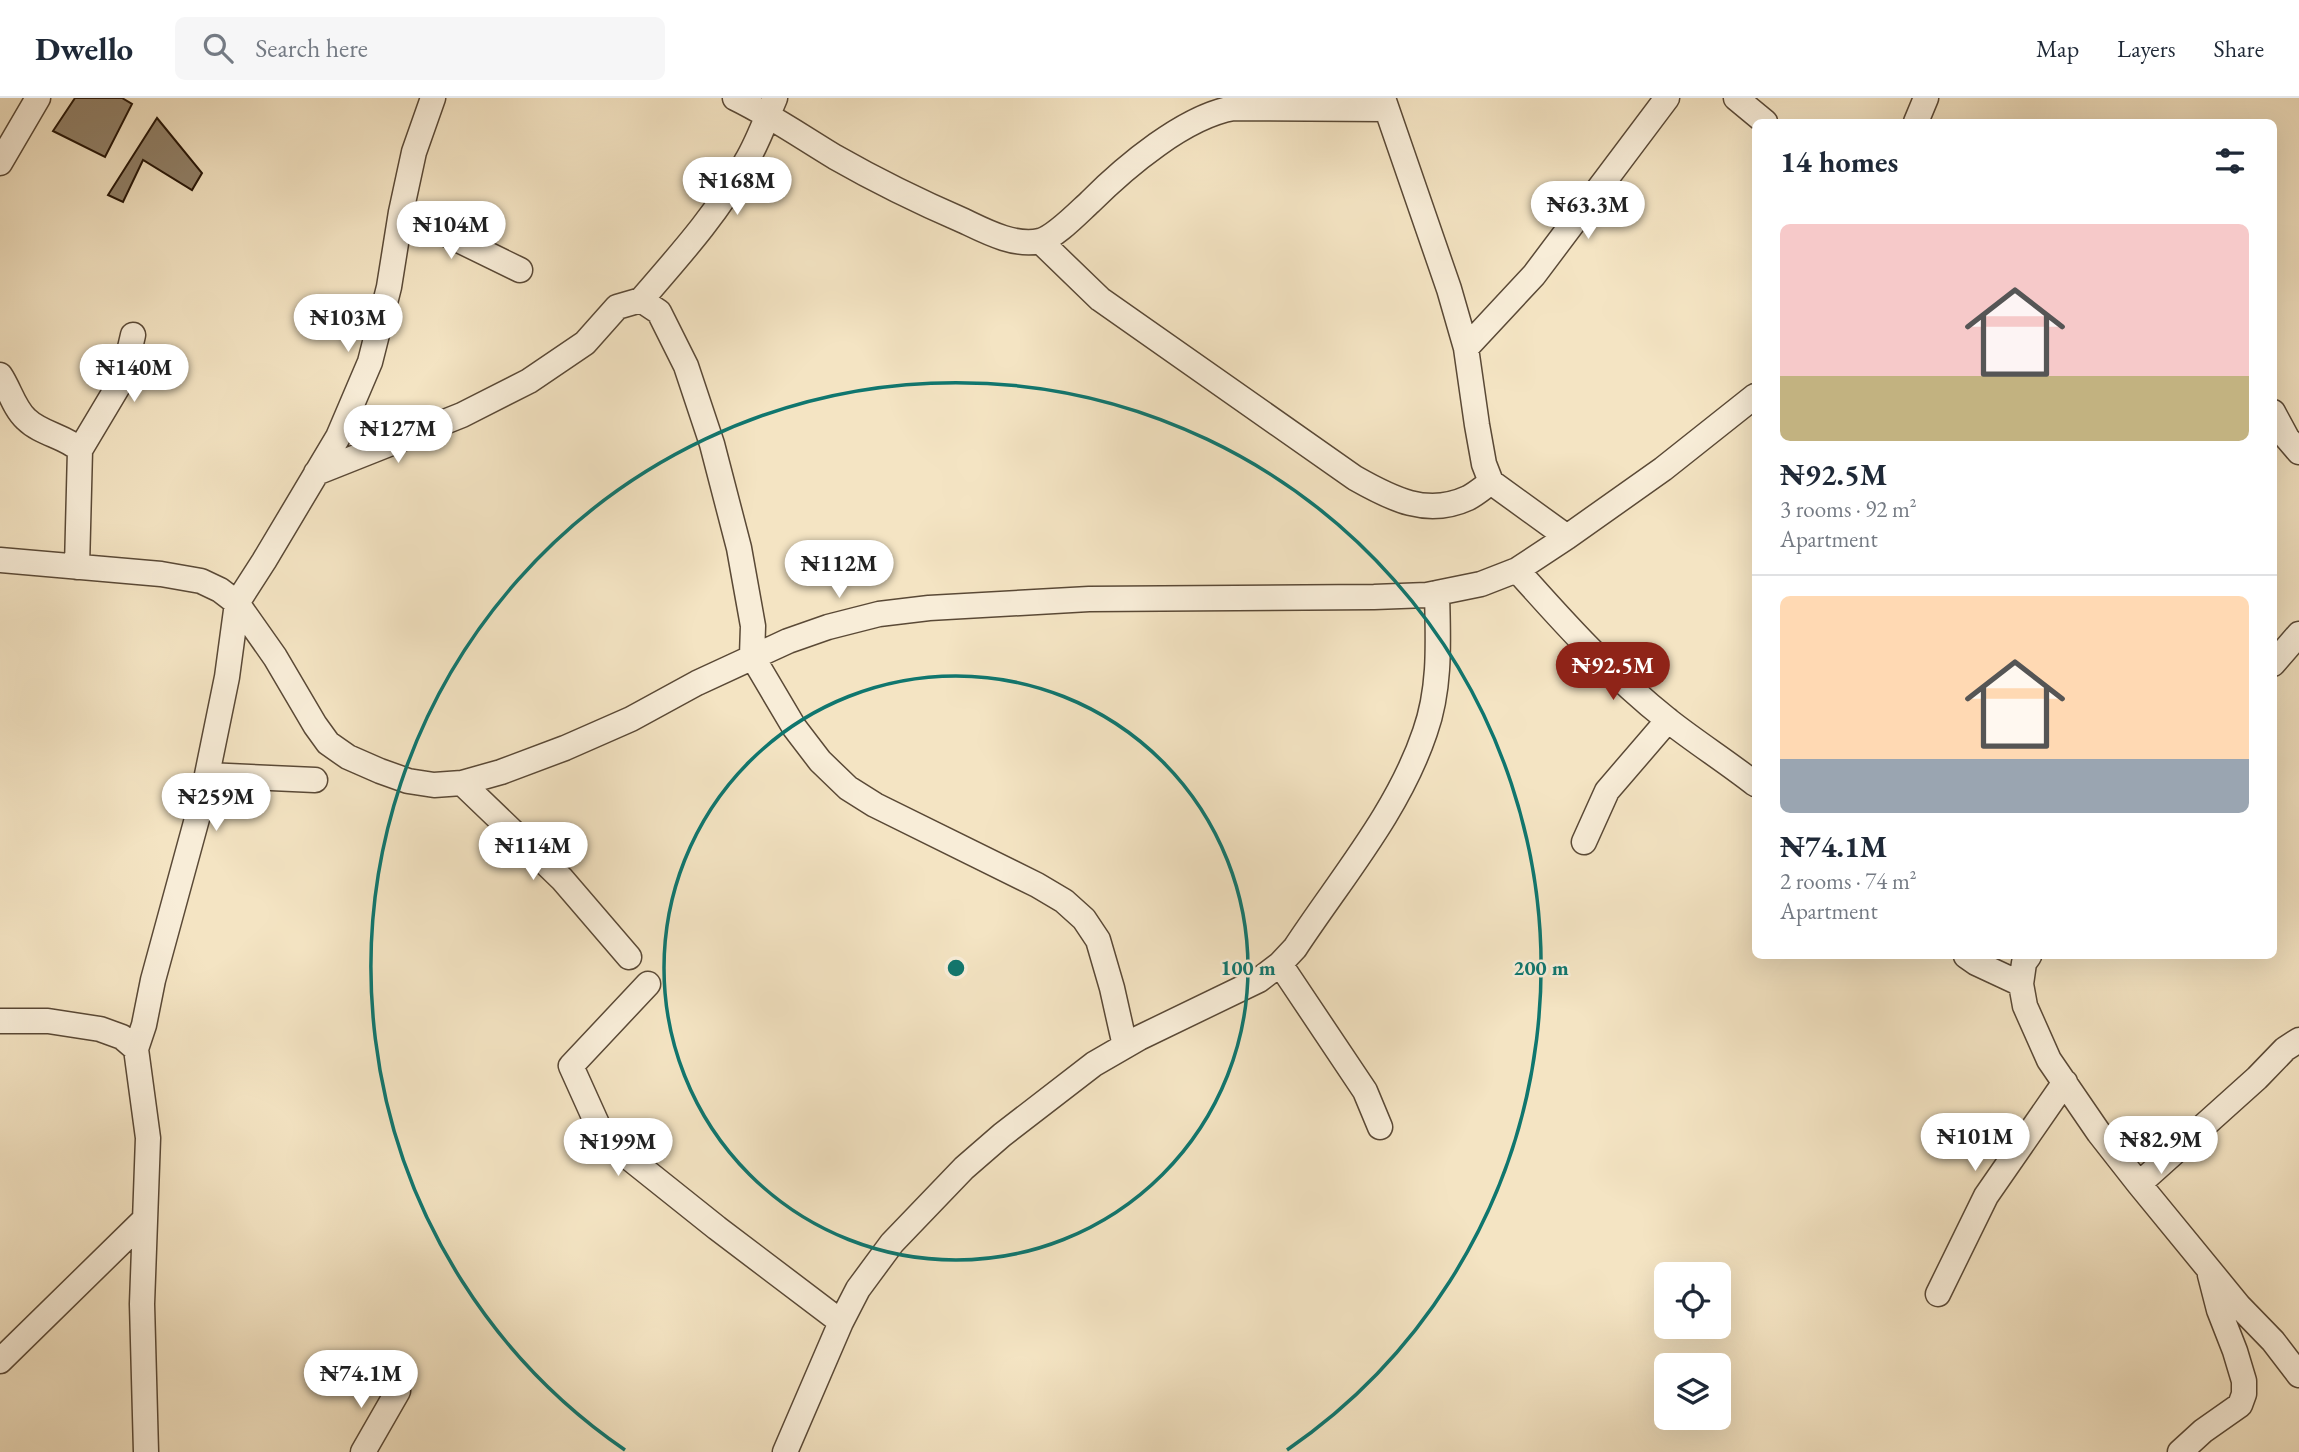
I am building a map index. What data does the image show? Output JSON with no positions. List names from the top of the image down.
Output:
{
  "page": {
    "header": "Dwello",
    "search": "Search here",
    "nav": ["Map", "Layers", "Share"],
    "heading": "14 homes",
    "price": [
      "₦168M",
      "₦63.3M",
      "₦104M",
      "₦103M",
      "₦140M",
      "₦127M",
      "₦112M",
      "₦92.5M",
      "₦259M",
      "₦114M",
      "₦101M",
      "₦82.9M",
      "₦199M",
      "₦74.1M"
    ],
    "list": [
      {
        "name": "₦92.5M",
        "note": "3 rooms · 92 m² · Apartment"
      },
      {
        "name": "₦74.1M",
        "note": "2 rooms · 74 m² · Apartment"
      }
    ]
  },
  "rings": ["100 m", "200 m"]
}
